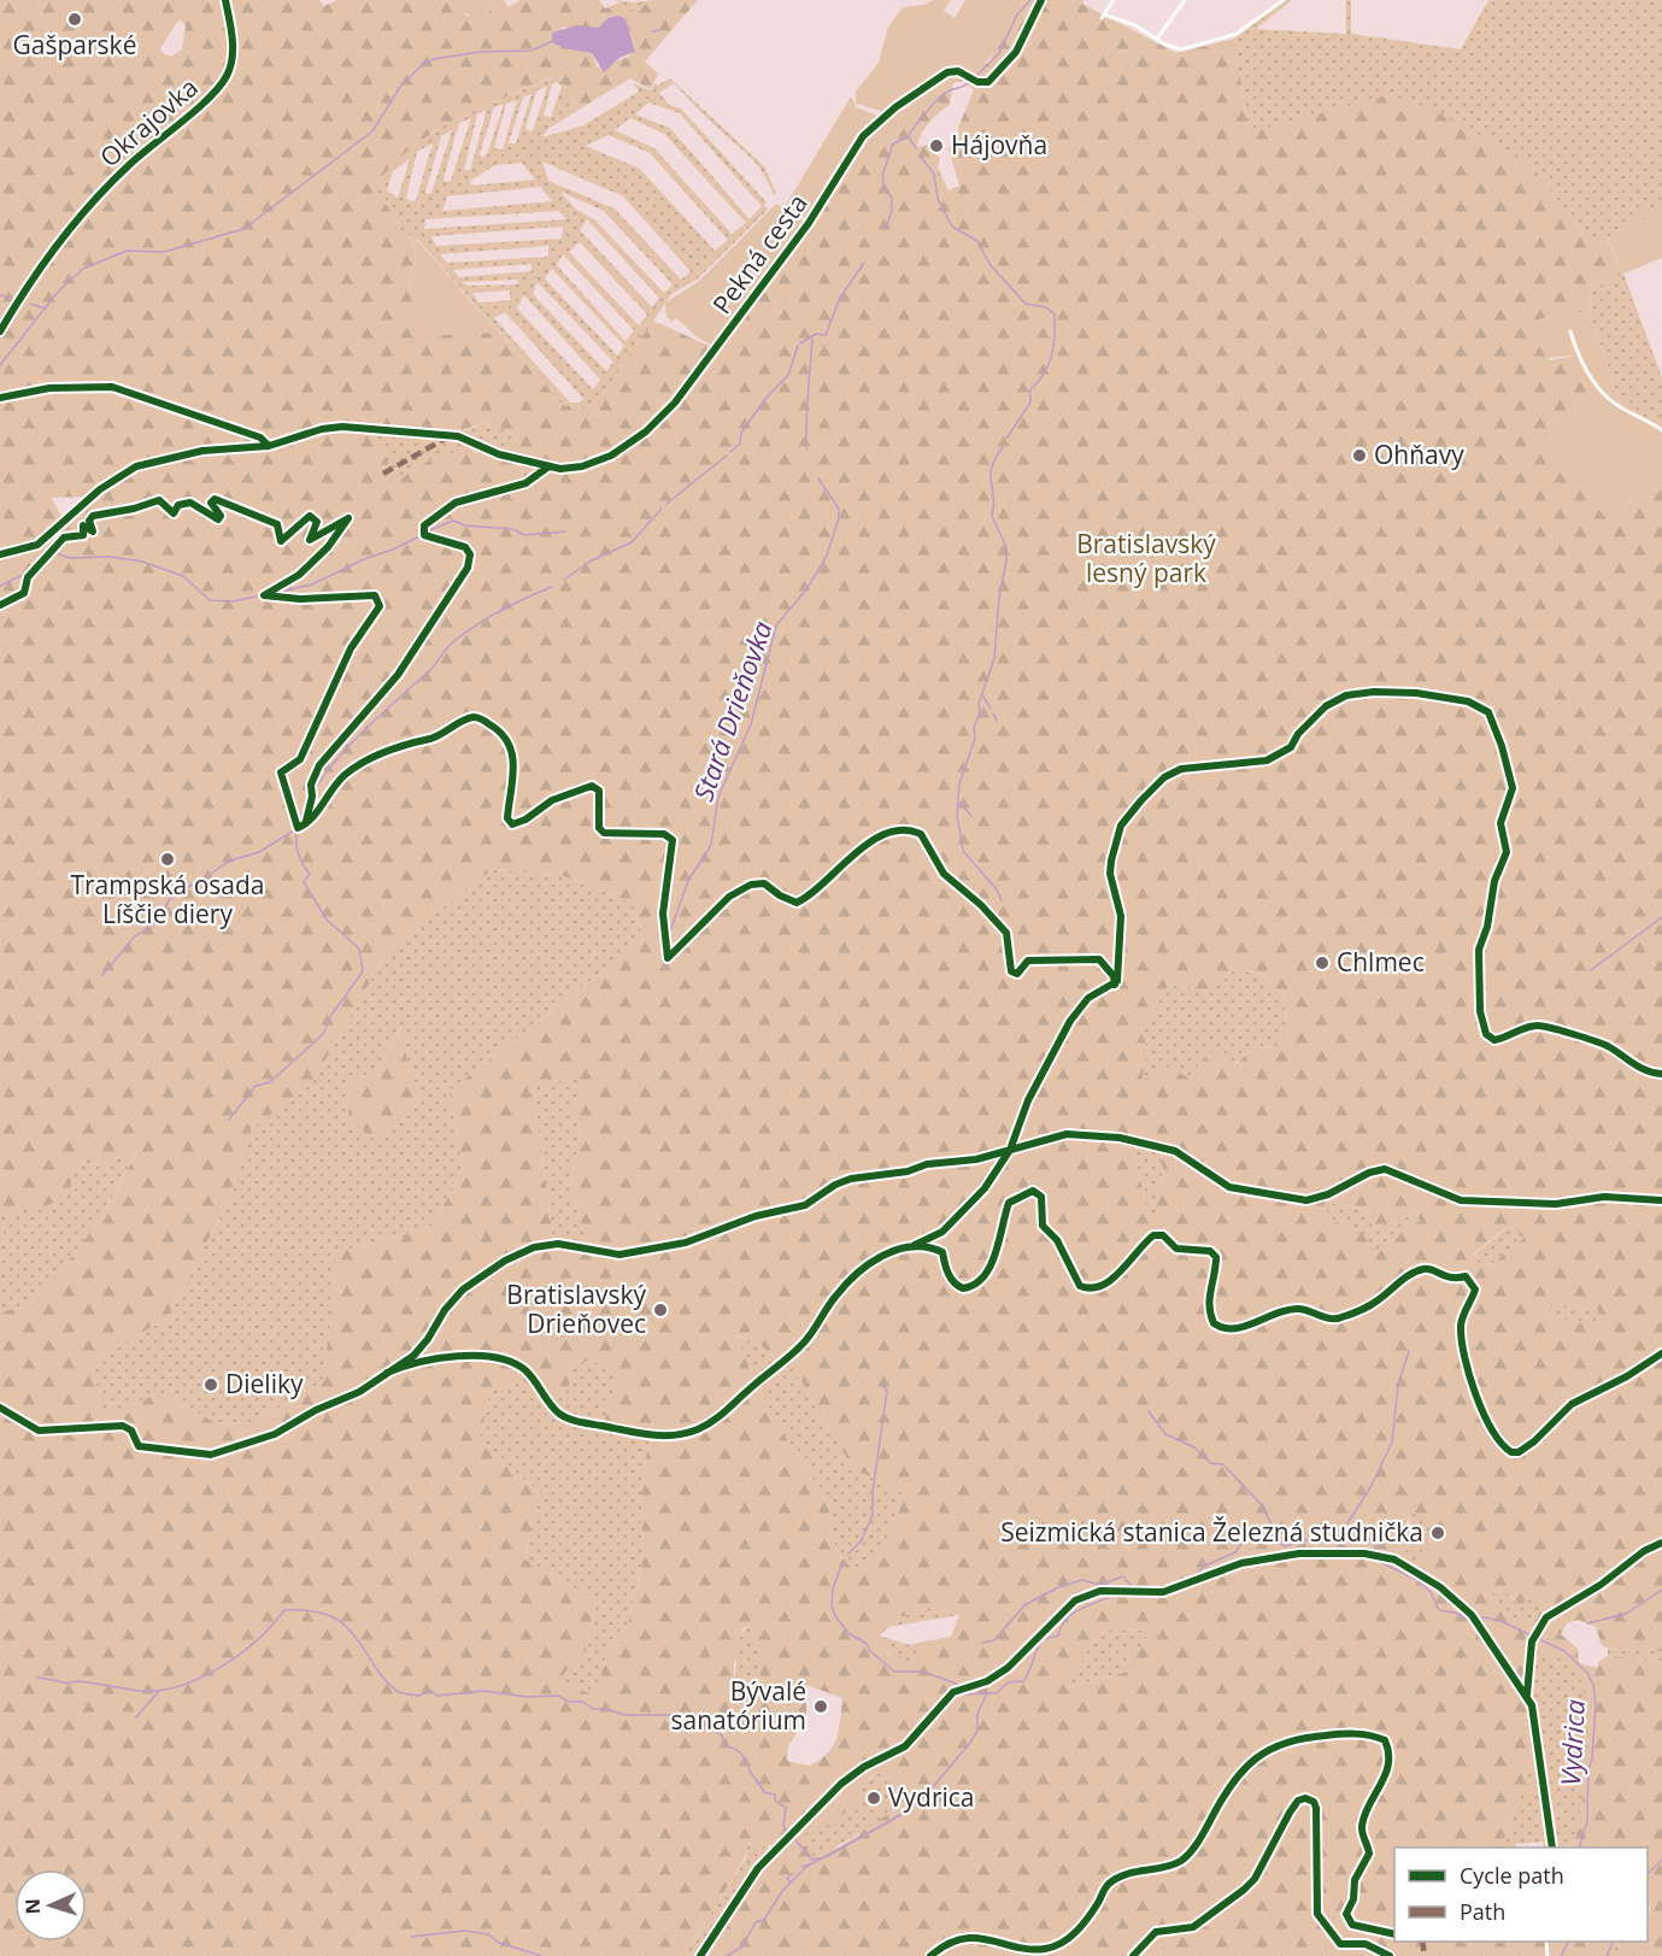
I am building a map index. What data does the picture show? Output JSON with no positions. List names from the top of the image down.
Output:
{
  "streets": {
    "street": ["Okrajovka", "Pekná cesta"]
  },
  "water": ["Stará Drieňovka", "Vydrica"],
  "parks": ["Bratislavský lesný park"],
  "places": [
    "Gašparské",
    "Hájovňa",
    "Ohňavy",
    "Trampská osada Líščie diery",
    "Chlmec",
    "Bratislavský Drieňovec",
    "Dieliky",
    "Seizmická stanica Železná studnička",
    "Bývalé sanatórium",
    "Vydrica"
  ],
  "legend": ["Cycle path", "Path"],
  "north": "left"
}
